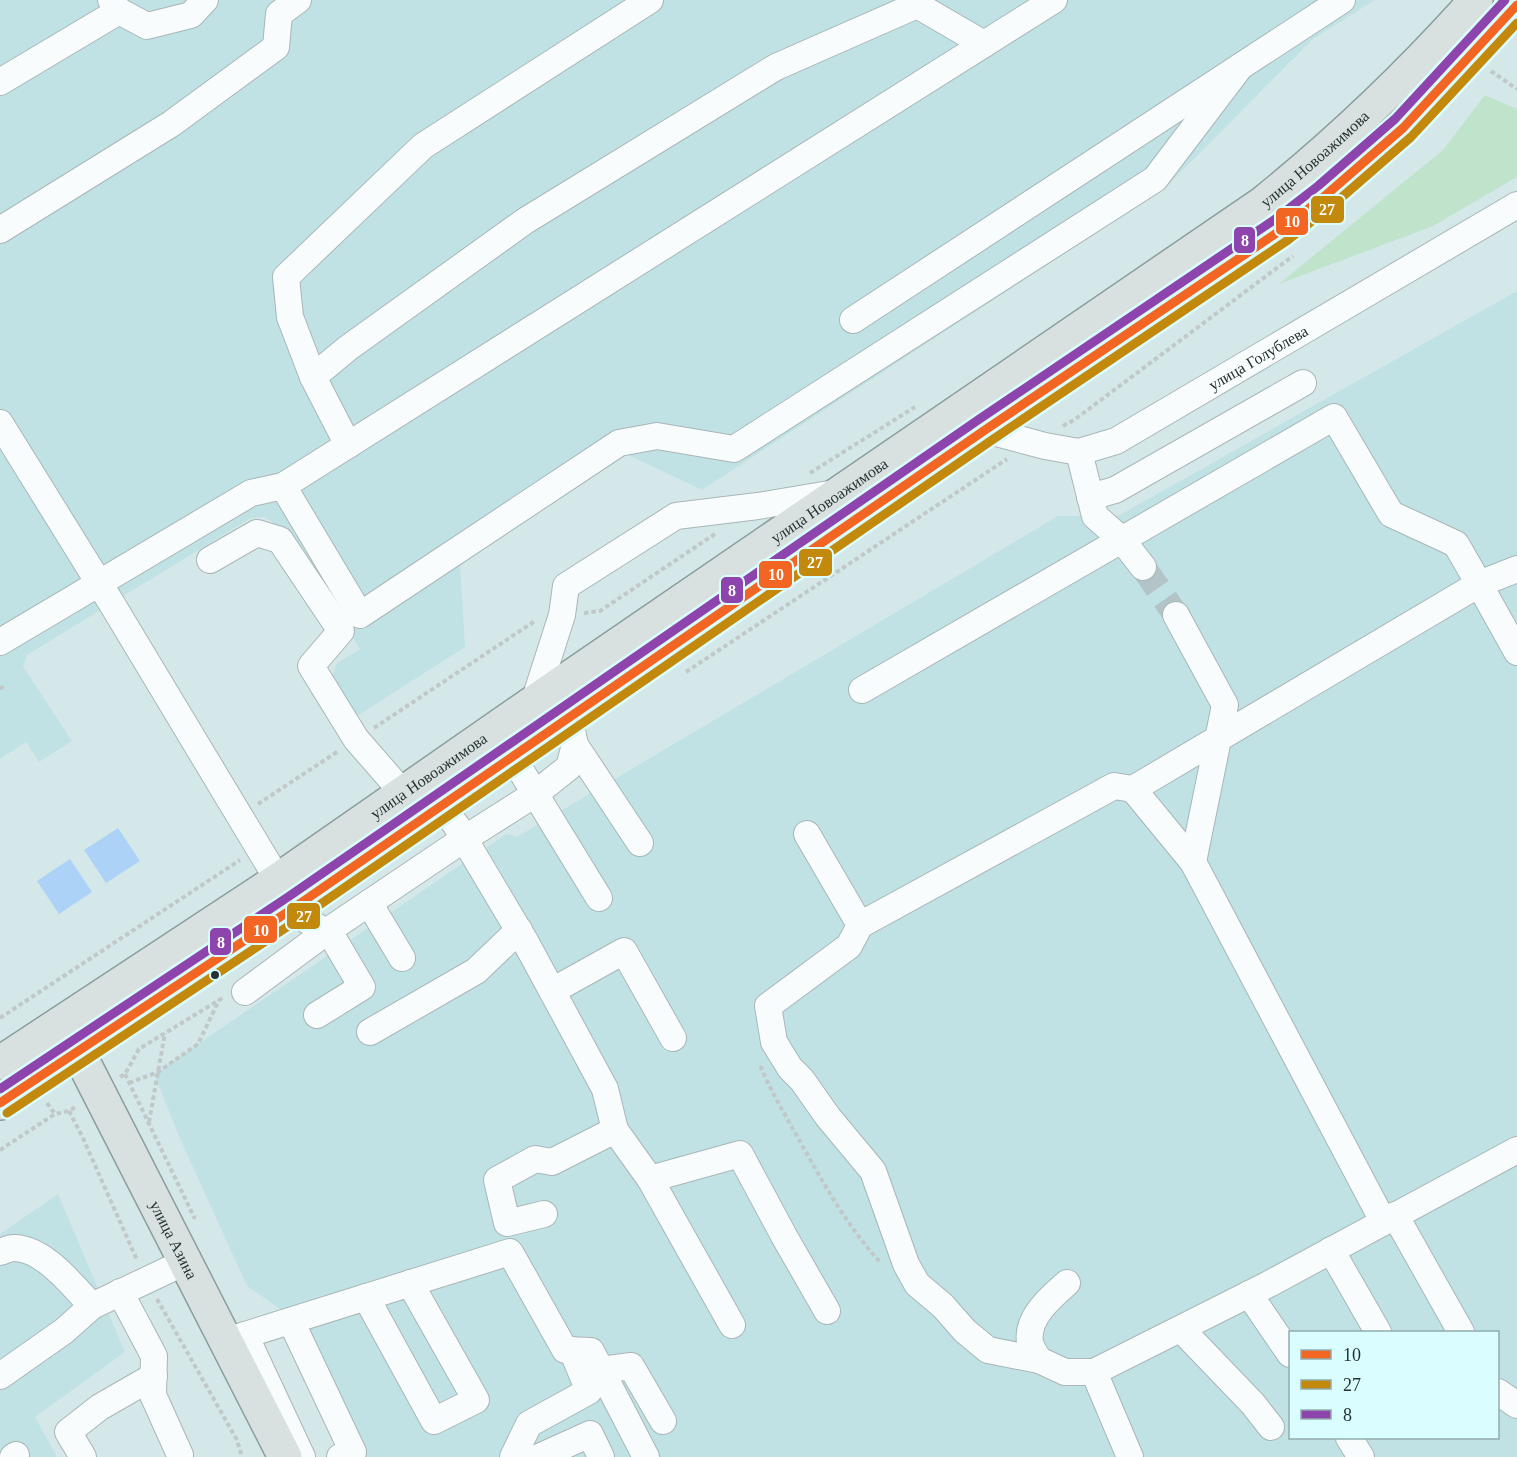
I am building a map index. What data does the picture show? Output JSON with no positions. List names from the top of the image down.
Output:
{
  "streets": {
    "main road": ["улица Новоажимова", "улица Азина"],
    "street": ["улица Голублева"]
  },
  "crossings": [
    ["улица Новоажимова", "улица Голублева"],
    ["улица Новоажимова", "улица Азина"]
  ],
  "lines": ["transit line 8", "transit line 10", "transit line 27"],
  "legend": ["10", "27", "8"]
}
